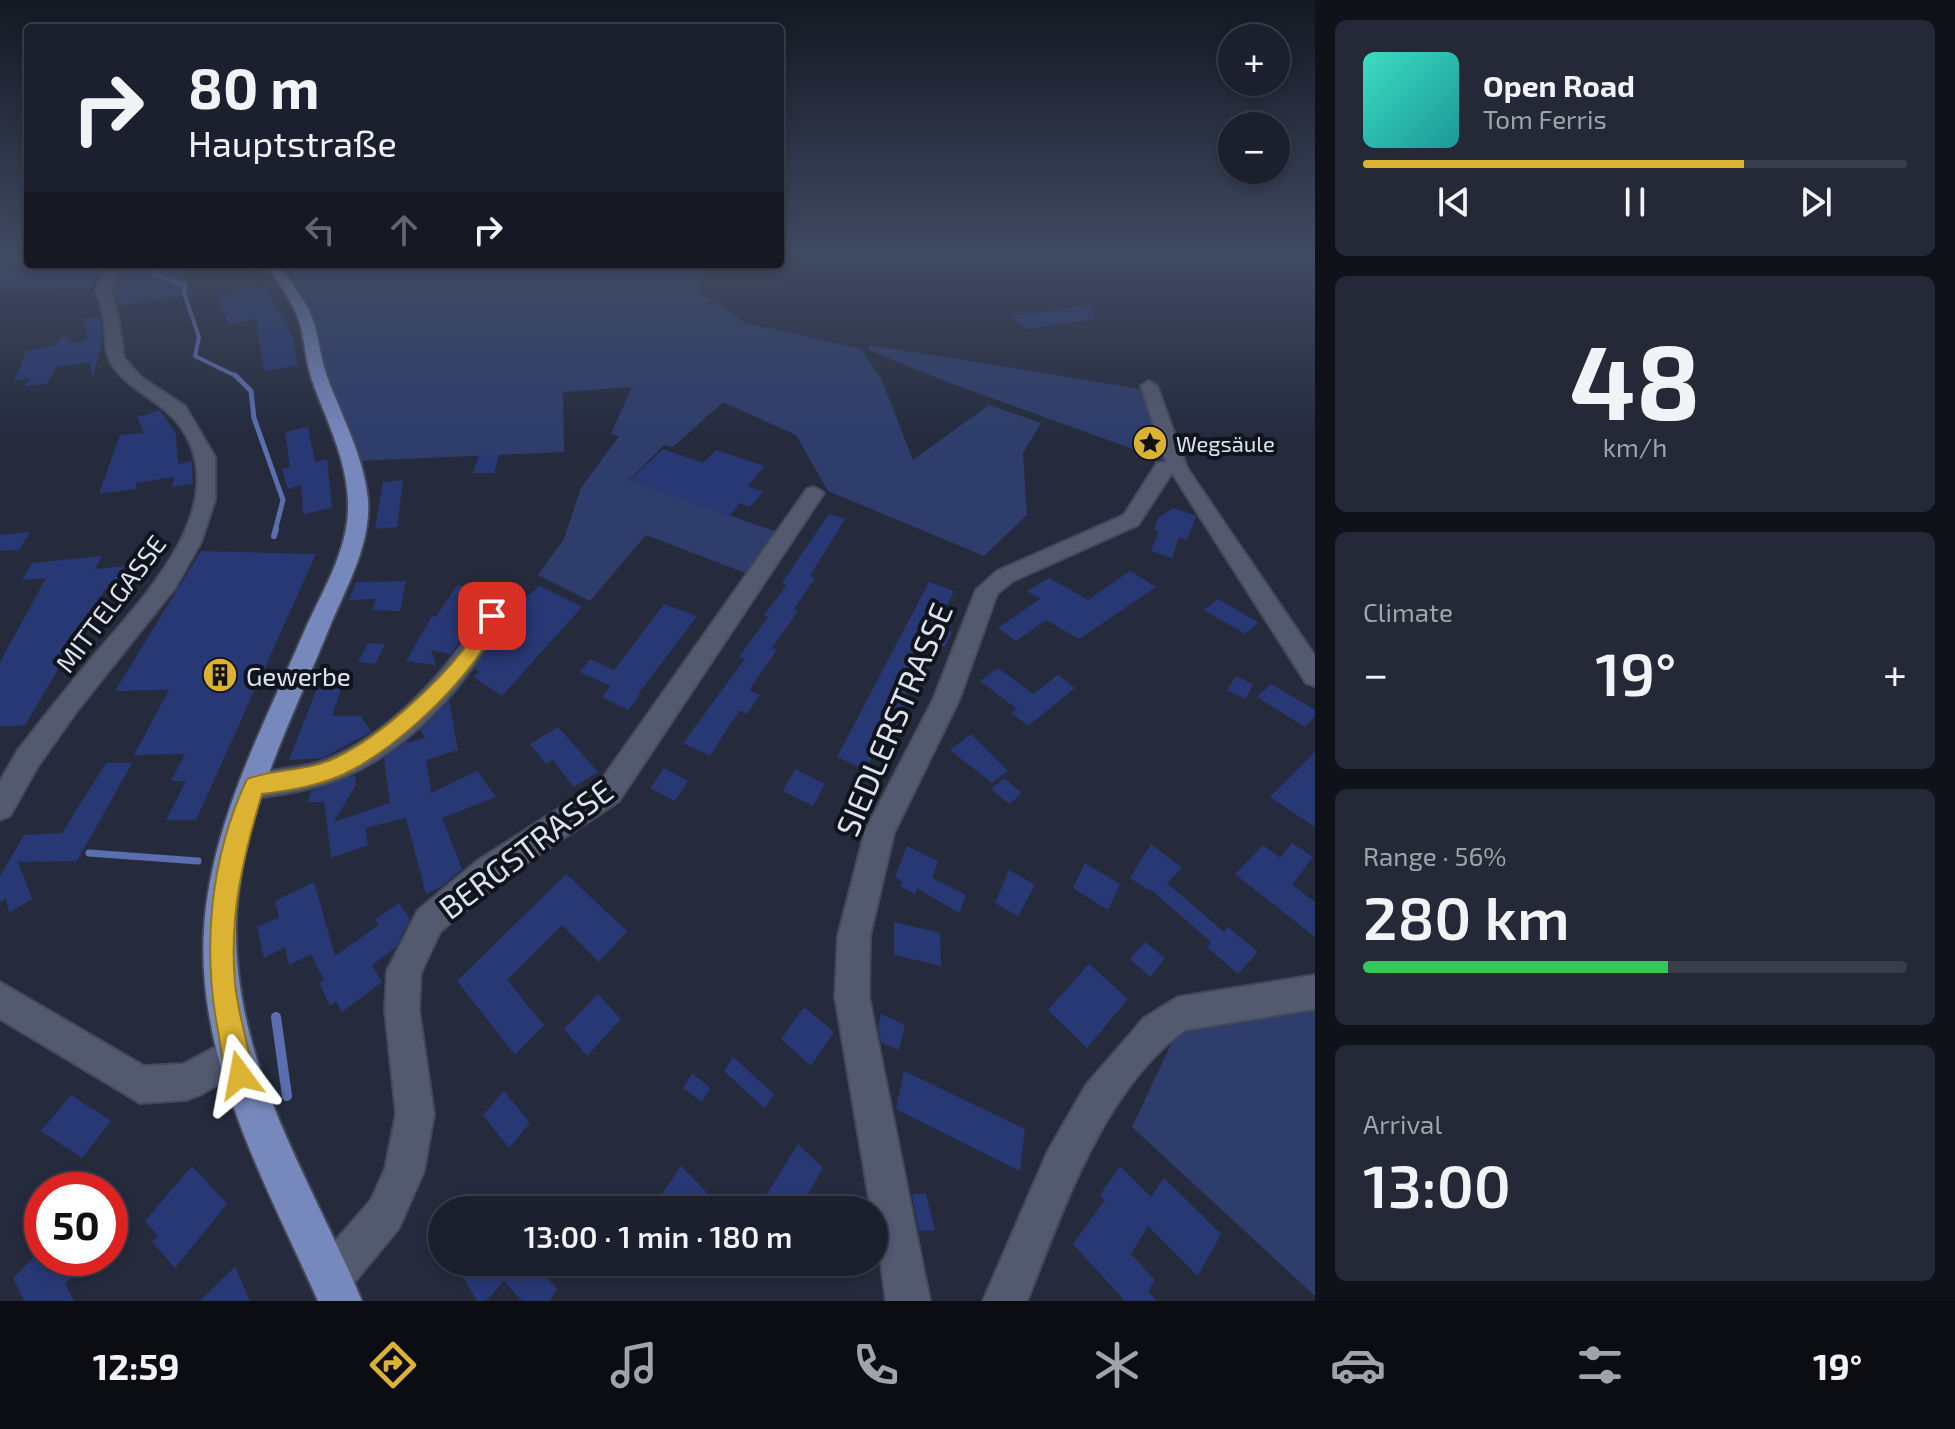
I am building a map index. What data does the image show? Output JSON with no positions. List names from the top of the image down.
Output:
{
  "streets": {
    "street": ["MITTELGASSE", "SIEDLERSTRASSE", "BERGSTRASSE"]
  },
  "places": {
    "place": ["Wegsäule"],
    "building": ["Gewerbe"]
  },
  "page": {
    "map_buttons": ["+", "−"],
    "turn": ["80 m", "Hauptstraße"],
    "song": ["Open Road", "Tom Ferris"],
    "tile": [
      ["48", "km/h"],
      "Climate",
      ["Range · 56%", "280 km"],
      ["Arrival", "13:00"]
    ],
    "heat": ["−", "19°", "+"],
    "limit": "50",
    "trip": "13:00 · 1 min · 180 m",
    "tabs": ["12:59", "19°"]
  }
}
